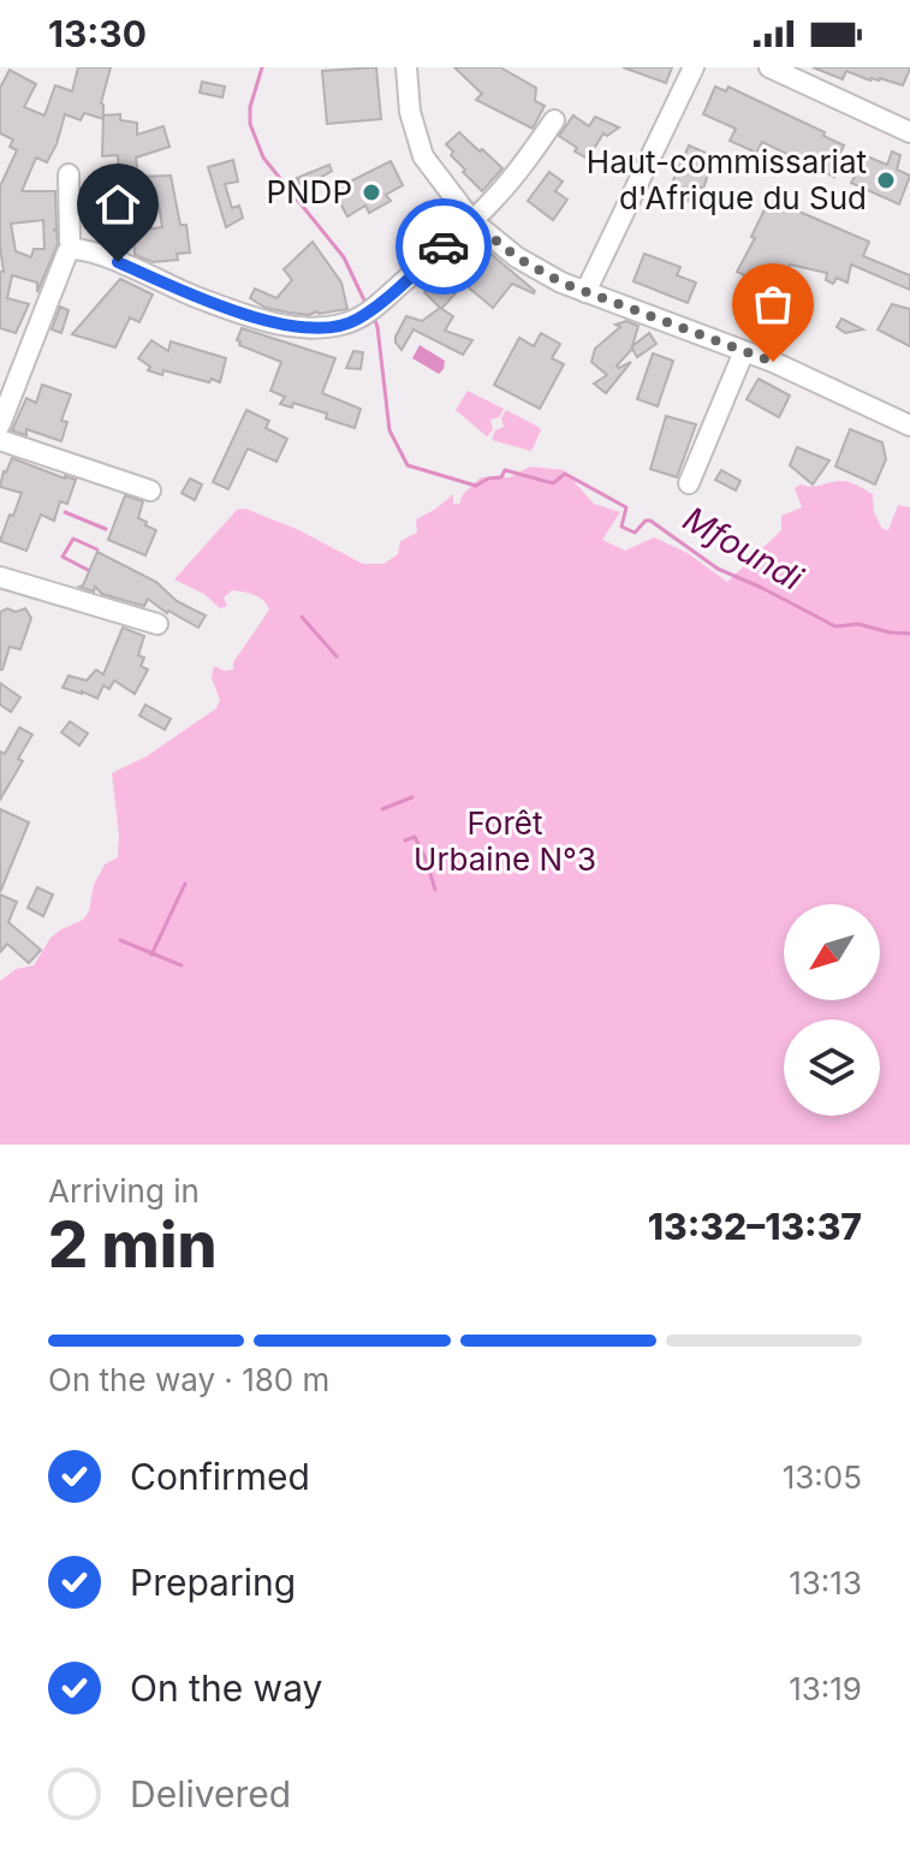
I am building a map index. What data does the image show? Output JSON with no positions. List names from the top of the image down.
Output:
{
  "water": ["Mfoundi"],
  "parks": ["Forêt Urbaine N°3"],
  "places": ["Haut-commissariat d'Afrique du Sud", "PNDP"],
  "north": "bottom left",
  "page": {
    "status": "13:30",
    "heading": ["2 min", "Arriving in", "13:32–13:37"],
    "bar": "On the way · 180 m",
    "list": [
      ["Confirmed", "13:05"],
      ["Preparing", "13:13"],
      ["On the way", "13:19"],
      "Delivered"
    ]
  }
}
